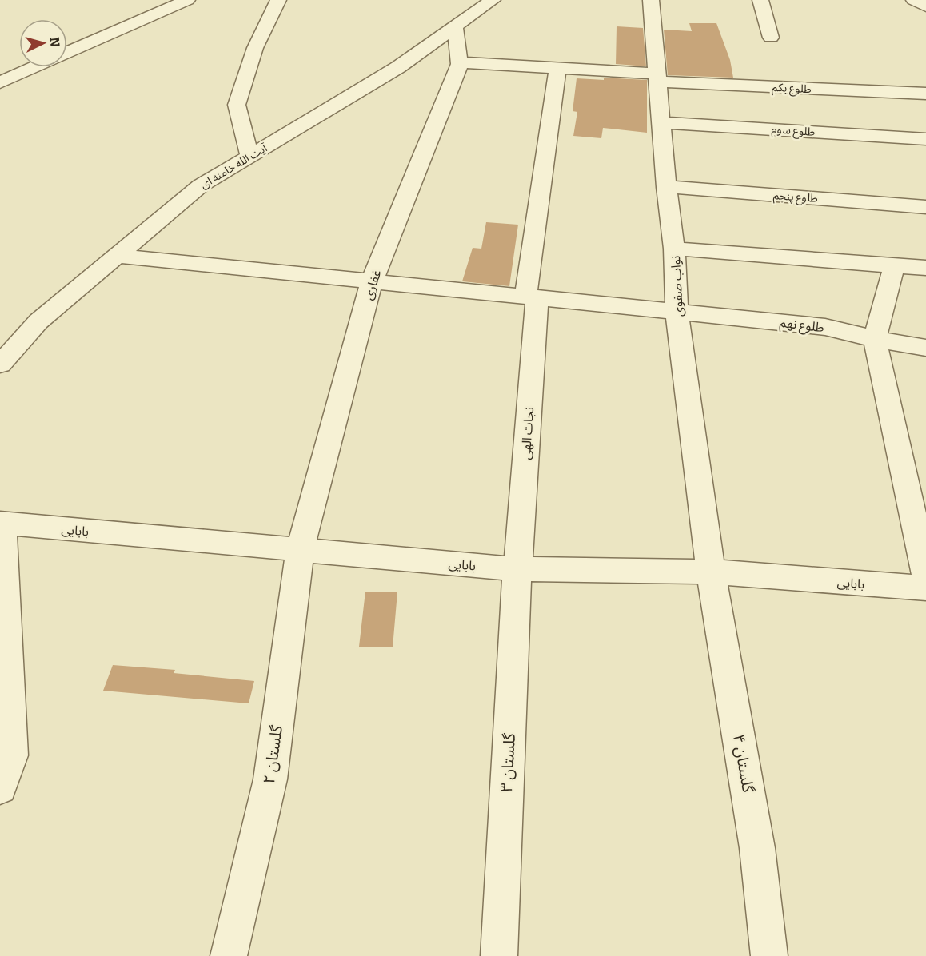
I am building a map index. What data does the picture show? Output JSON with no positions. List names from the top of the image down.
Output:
{
  "streets": {
    "street": [
      "طلوع یکم",
      "طلوع سوم",
      "آیت الله خامنه ای",
      "طلوع پنجم",
      "غفاری",
      "نواب صفوی",
      "طلوع نهم",
      "نجات الهی",
      "بابایی",
      "گلستان ۲",
      "گلستان ۳",
      "گلستان ۴"
    ]
  },
  "crossings": [
    ["طلوع یکم", "غفاری"],
    ["طلوع یکم", "نواب صفوی"],
    ["طلوع یکم", "نجات الهی"],
    ["طلوع سوم", "نواب صفوی"],
    ["آیت الله خامنه ای", "غفاری"],
    ["آیت الله خامنه ای", "طلوع نهم"],
    ["طلوع پنجم", "نواب صفوی"],
    ["غفاری", "طلوع نهم"],
    ["غفاری", "بابایی"],
    ["غفاری", "گلستان ۲"],
    ["نواب صفوی", "طلوع نهم"],
    ["نواب صفوی", "بابایی"],
    ["نواب صفوی", "گلستان ۴"],
    ["طلوع نهم", "نجات الهی"],
    ["نجات الهی", "بابایی"],
    ["نجات الهی", "گلستان ۳"],
    ["بابایی", "گلستان ۲"],
    ["بابایی", "گلستان ۳"],
    ["بابایی", "گلستان ۴"]
  ],
  "north": "right"
}
